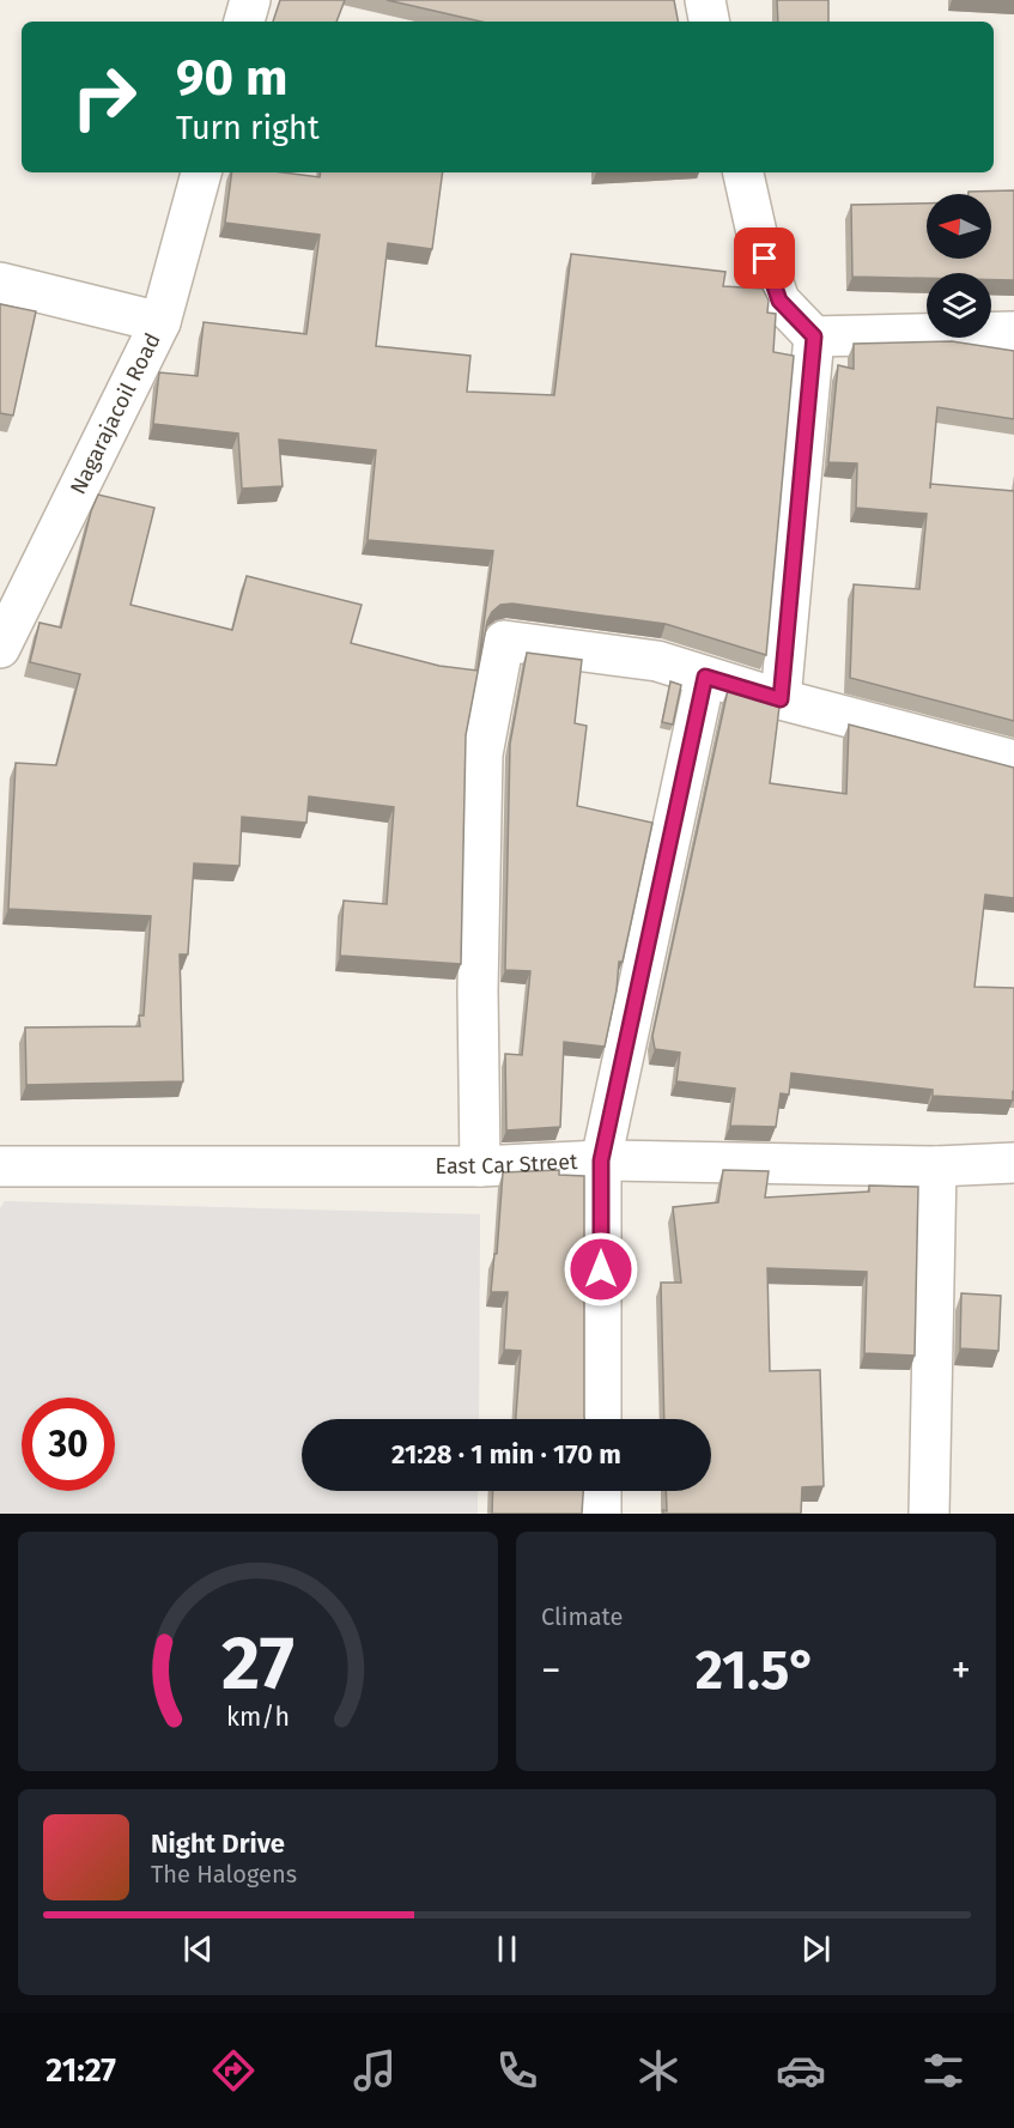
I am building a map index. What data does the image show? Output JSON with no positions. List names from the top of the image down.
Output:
{
  "streets": {
    "street": ["Nagarajacoil Road", "East Car Street"]
  },
  "north": "left",
  "page": {
    "turn": ["90 m", "Turn right"],
    "limit": "30",
    "trip": "21:28 · 1 min · 170 m",
    "tile": "Climate",
    "heat": ["−", "21.5°", "+"],
    "song": ["Night Drive", "The Halogens"],
    "tabs": "21:27",
    "gauge": ["27", "km/h"]
  }
}
